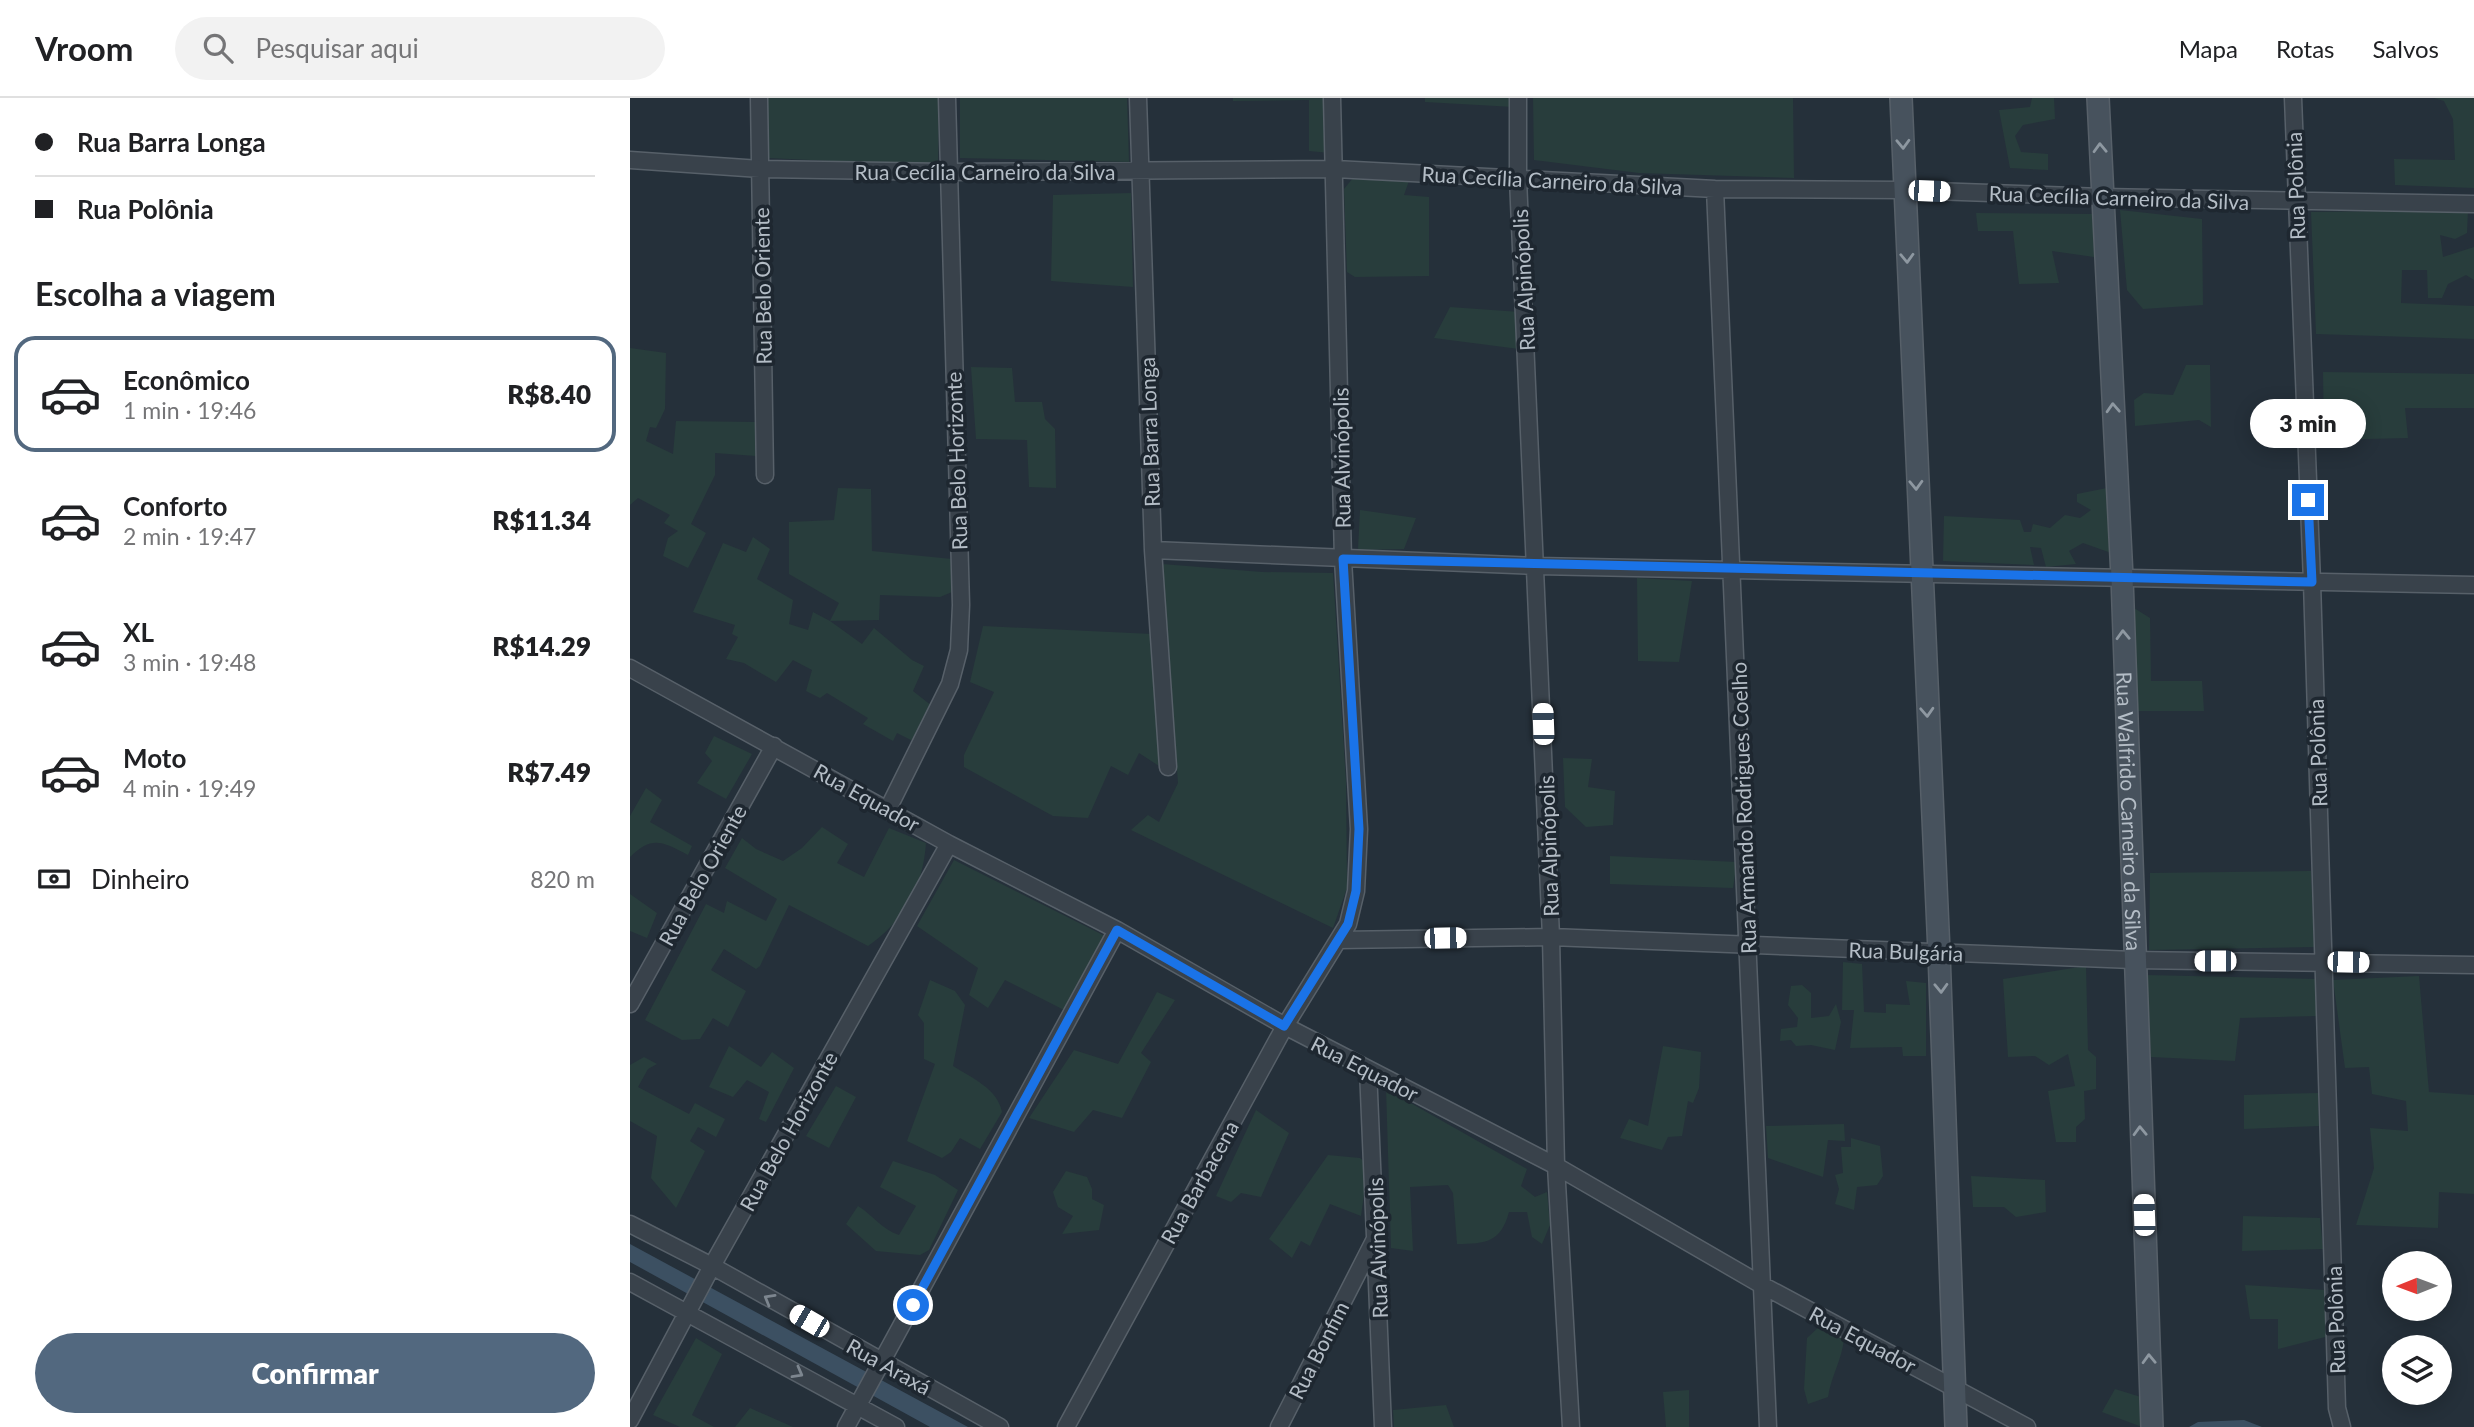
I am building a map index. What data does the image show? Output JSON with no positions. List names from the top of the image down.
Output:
{
  "streets": {
    "main road": ["Rua Walfrido Carneiro da Silva"],
    "street": [
      "Rua Cecília Carneiro da Silva",
      "Rua Polônia",
      "Rua Alpinópolis",
      "Rua Belo Oriente",
      "Rua Barra Longa",
      "Rua Alvinópolis",
      "Rua Belo Horizonte",
      "Rua Equador",
      "Rua Armando Rodrigues Coelho",
      "Rua Bulgária",
      "Rua Barbacena",
      "Rua Bonfim",
      "Rua Araxá"
    ]
  },
  "crossings": [
    ["Rua Cecília Carneiro da Silva", "Rua Polônia"],
    ["Rua Cecília Carneiro da Silva", "Rua Alpinópolis"],
    ["Rua Cecília Carneiro da Silva", "Rua Belo Oriente"],
    ["Rua Cecília Carneiro da Silva", "Rua Barra Longa"],
    ["Rua Cecília Carneiro da Silva", "Rua Alvinópolis"],
    ["Rua Cecília Carneiro da Silva", "Rua Belo Horizonte"],
    ["Rua Cecília Carneiro da Silva", "Rua Armando Rodrigues Coelho"],
    ["Rua Cecília Carneiro da Silva", "Rua Walfrido Carneiro da Silva"],
    ["Rua Polônia", "Rua Bulgária"],
    ["Rua Alpinópolis", "Rua Equador"],
    ["Rua Alpinópolis", "Rua Bulgária"],
    ["Rua Belo Oriente", "Rua Equador"],
    ["Rua Alvinópolis", "Rua Equador"],
    ["Rua Alvinópolis", "Rua Bulgária"],
    ["Rua Alvinópolis", "Rua Barbacena"],
    ["Rua Alvinópolis", "Rua Bonfim"],
    ["Rua Belo Horizonte", "Rua Equador"],
    ["Rua Belo Horizonte", "Rua Araxá"],
    ["Rua Equador", "Rua Armando Rodrigues Coelho"],
    ["Rua Equador", "Rua Barbacena"],
    ["Rua Armando Rodrigues Coelho", "Rua Bulgária"],
    ["Rua Walfrido Carneiro da Silva", "Rua Bulgária"],
    ["Rua Bulgária", "Rua Barbacena"]
  ],
  "one_way": ["Rua Walfrido Carneiro da Silva"],
  "north": "left",
  "page": {
    "header": "Vroom",
    "search": "Pesquisar aqui",
    "nav": ["Mapa", "Rotas", "Salvos"],
    "banner": ["Rua Barra Longa", "Rua Polônia"],
    "heading": "Escolha a viagem",
    "list": [
      {
        "name": "Econômico",
        "note": "1 min · 19:46",
        "value": "R$8.40"
      },
      {
        "name": "Conforto",
        "note": "2 min · 19:47",
        "value": "R$11.34"
      },
      {
        "name": "XL",
        "note": "3 min · 19:48",
        "value": "R$14.29"
      },
      {
        "name": "Moto",
        "note": "4 min · 19:49",
        "value": "R$7.49"
      }
    ],
    "bubble": "3 min",
    "pay": ["Dinheiro", "820 m"],
    "buttons": "Confirmar"
  }
}
